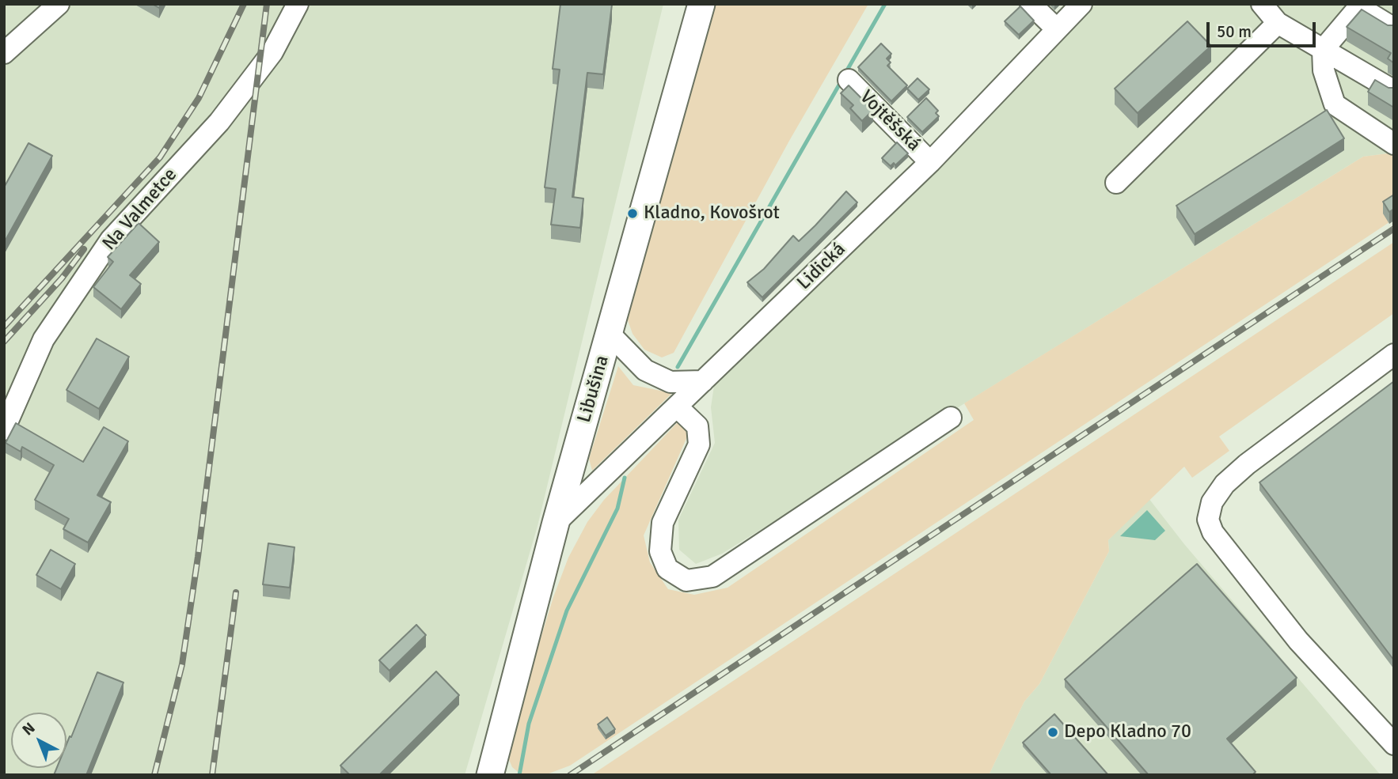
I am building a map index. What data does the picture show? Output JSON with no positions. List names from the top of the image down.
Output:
{
  "streets": {
    "main road": ["Libušina"],
    "street": ["Vojtěšská", "Na Valmetce", "Lidická"]
  },
  "crossings": [
    ["Vojtěšská", "Lidická"],
    ["Lidická", "Libušina"]
  ],
  "places": ["Kladno, Kovošrot", "Depo Kladno 70"],
  "scale_bar": "50 m",
  "north": "top left"
}
